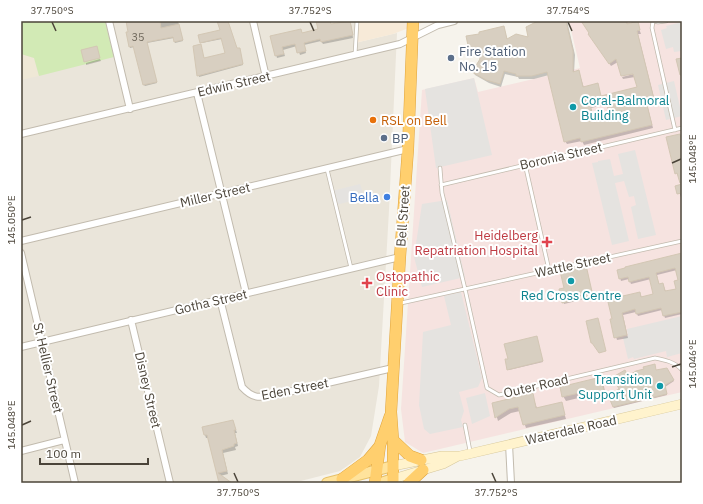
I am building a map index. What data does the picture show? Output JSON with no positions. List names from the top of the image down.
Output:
{
  "streets": {
    "highway": ["Bell Street"],
    "main road": ["Waterdale Road"],
    "street": [
      "Edwin Street",
      "Miller Street",
      "Gotha Street",
      "St Hellier Street",
      "Eden Street",
      "Disney Street"
    ],
    "lane": ["Boronia Street", "Wattle Street", "Outer Road"]
  },
  "crossings": [
    ["Edwin Street", "Bell Street"],
    ["Boronia Street", "Outer Road"],
    ["Miller Street", "Bell Street"],
    ["Bell Street", "Wattle Street"],
    ["Bell Street", "Gotha Street"],
    ["Bell Street", "Eden Street"],
    ["Bell Street", "Waterdale Road"],
    ["Wattle Street", "Outer Road"],
    ["Gotha Street", "St Hellier Street"],
    ["Gotha Street", "Eden Street"],
    ["Gotha Street", "Disney Street"]
  ],
  "places": {
    "other": [
      "Fire Station No. 15",
      "Coral-Balmoral Building",
      "RSL on Bell",
      "BP",
      "Bella",
      "Red Cross Centre",
      "Transition Support Unit"
    ],
    "health": ["Heidelberg Repatriation Hospital", "Ostopathic Clinic"]
  },
  "house_numbers": ["35"],
  "scale_bar": "100 m",
  "coordinates": [
    "37.750°S",
    "37.752°S",
    "37.754°S",
    "145.048°E",
    "145.050°E",
    "145.046°E"
  ]
}
